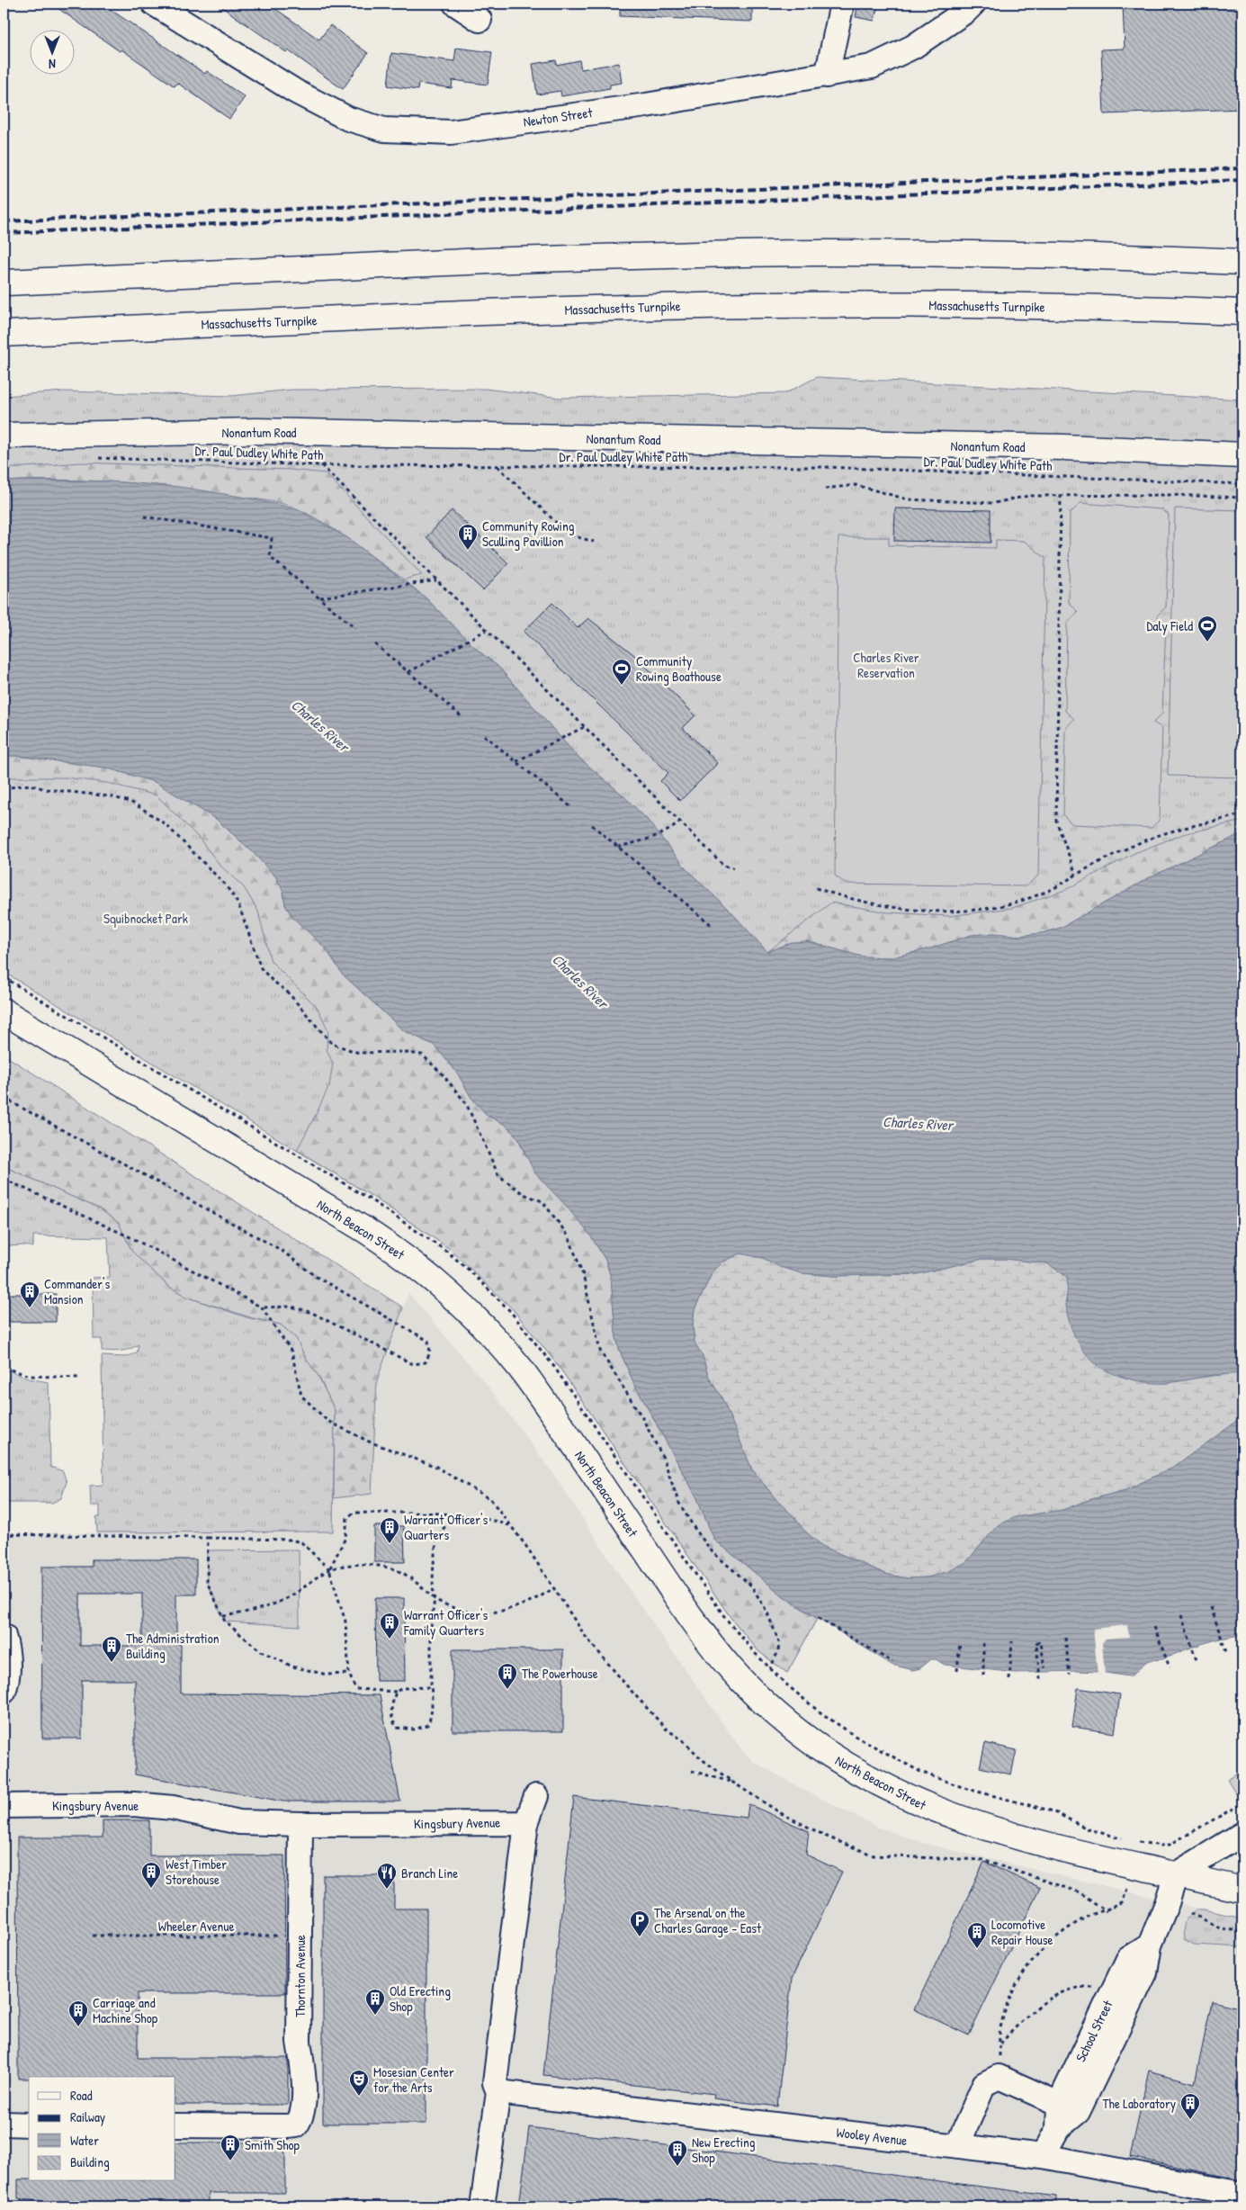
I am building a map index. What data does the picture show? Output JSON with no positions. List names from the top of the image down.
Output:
{
  "streets": {
    "main road": ["Massachusetts Turnpike", "Nonantum Road", "North Beacon Street"],
    "street": [
      "Newton Street",
      "Kingsbury Avenue",
      "Thornton Avenue",
      "School Street",
      "Wooley Avenue"
    ],
    "path": ["Dr. Paul Dudley White Path", "Wheeler Avenue"]
  },
  "crossings": [
    ["North Beacon Street", "School Street"],
    ["Kingsbury Avenue", "Thornton Avenue"],
    ["Wheeler Avenue", "Thornton Avenue"],
    ["School Street", "Wooley Avenue"]
  ],
  "water": ["Charles River"],
  "parks": ["Charles River Reservation", "Squibnocket Park"],
  "places": {
    "building": [
      "Community Rowing Sculling Pavillion",
      "Commander's Mansion",
      "Warrant Officer's Quarters",
      "Warrant Officer's Family Quarters",
      "The Administration Building",
      "The Powerhouse",
      "West Timber Storehouse",
      "Locomotive Repair House",
      "Old Erecting Shop",
      "Carriage and Machine Shop",
      "The Laboratory",
      "Smith Shop",
      "New Erecting Shop"
    ],
    "sports": ["Daly Field", "Community Rowing Boathouse"],
    "restaurant": ["Branch Line"],
    "parking": ["The Arsenal on the Charles Garage - East"],
    "theatre": ["Mosesian Center for the Arts"]
  },
  "legend": [
    "Road",
    "Railway",
    "Water",
    "Building"
  ],
  "north": "bottom"
}
